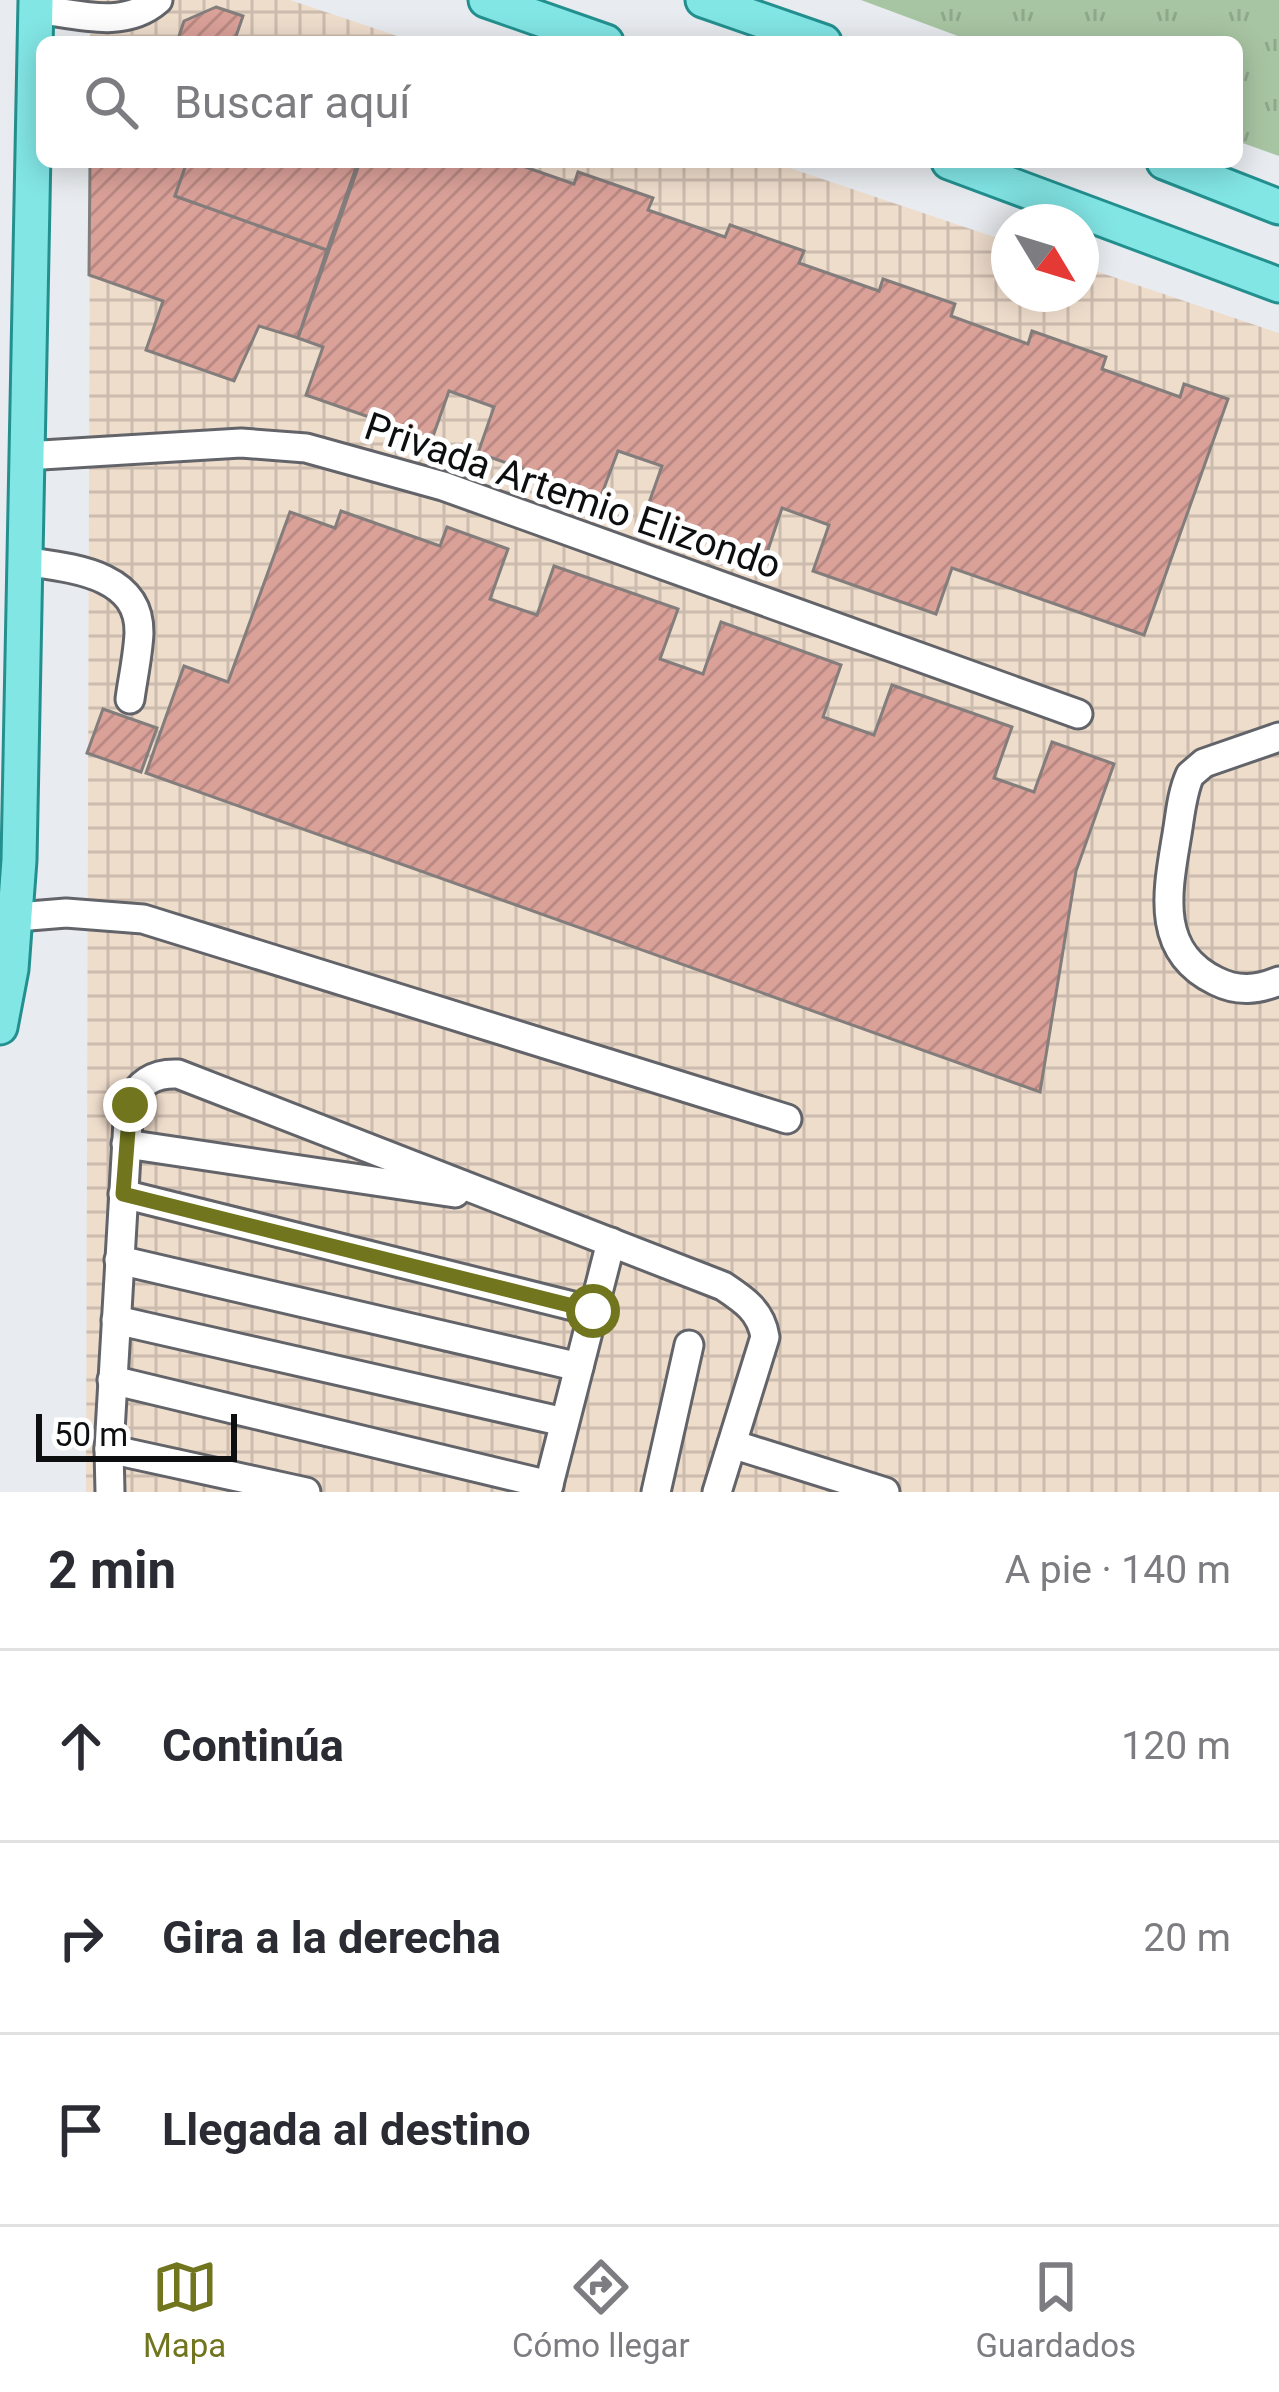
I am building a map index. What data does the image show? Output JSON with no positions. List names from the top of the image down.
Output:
{
  "streets": {
    "lane": ["Privada Artemio Elizondo"]
  },
  "scale_bar": "50 m",
  "north": "bottom right",
  "page": {
    "search": "Buscar aquí",
    "scale": "50 m",
    "heading": ["2 min", "A pie · 140 m"],
    "list": [
      ["Continúa", "120 m"],
      ["Gira a la derecha", "20 m"],
      "Llegada al destino"
    ],
    "nav": ["Mapa", "Cómo llegar", "Guardados"]
  }
}
